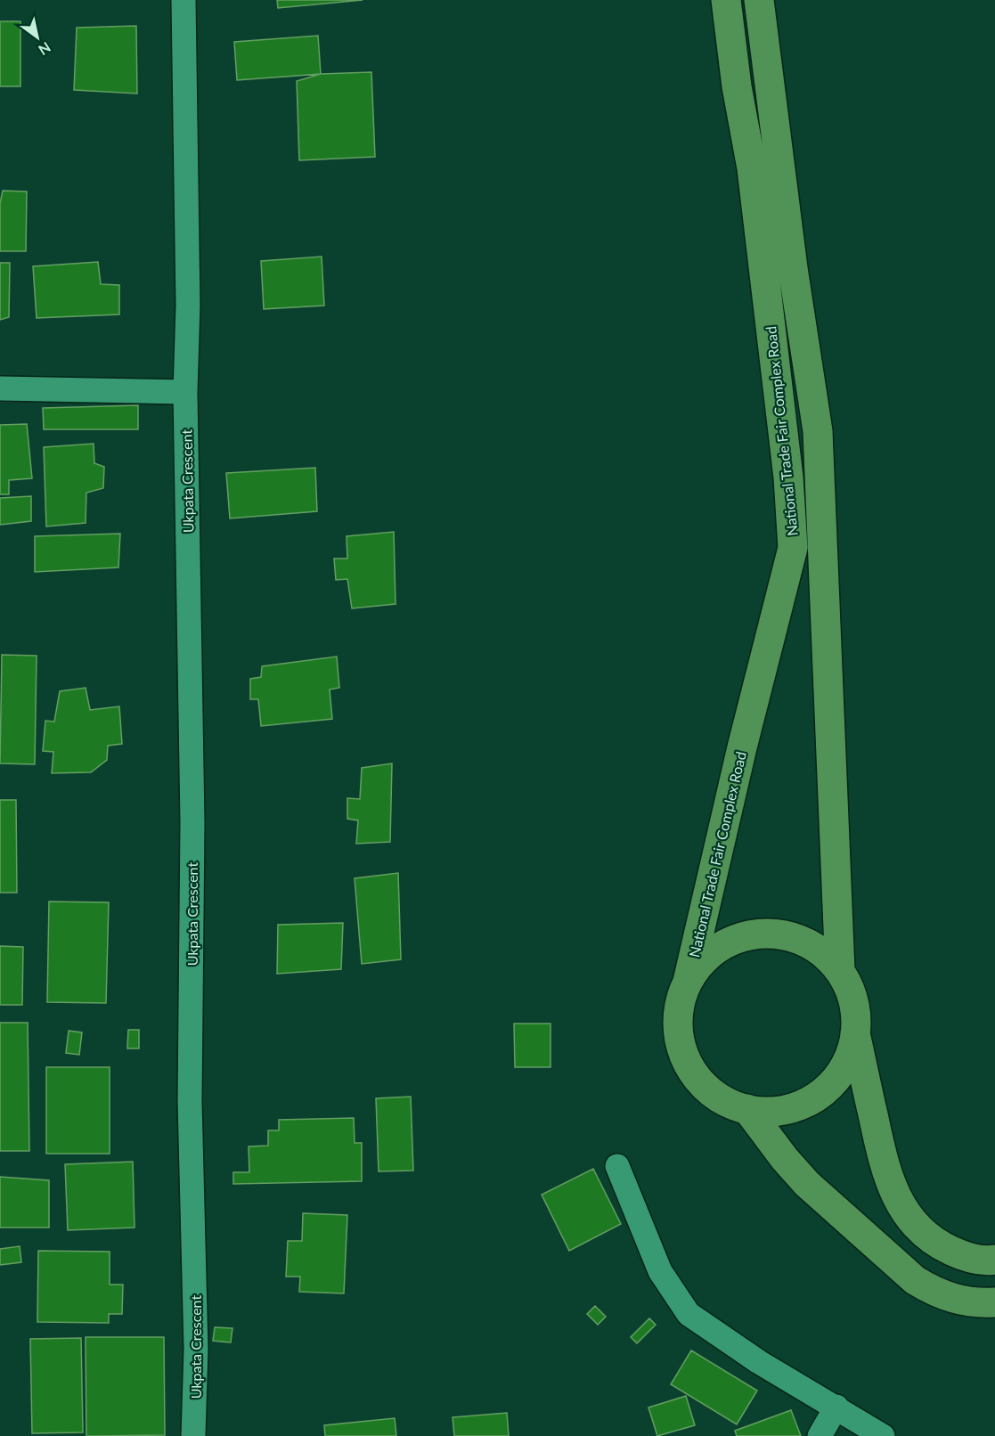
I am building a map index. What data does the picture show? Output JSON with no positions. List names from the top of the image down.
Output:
{
  "streets": {
    "main road": ["National Trade Fair Complex Road"],
    "street": ["Ukpata Crescent"]
  },
  "north": "bottom right"
}
